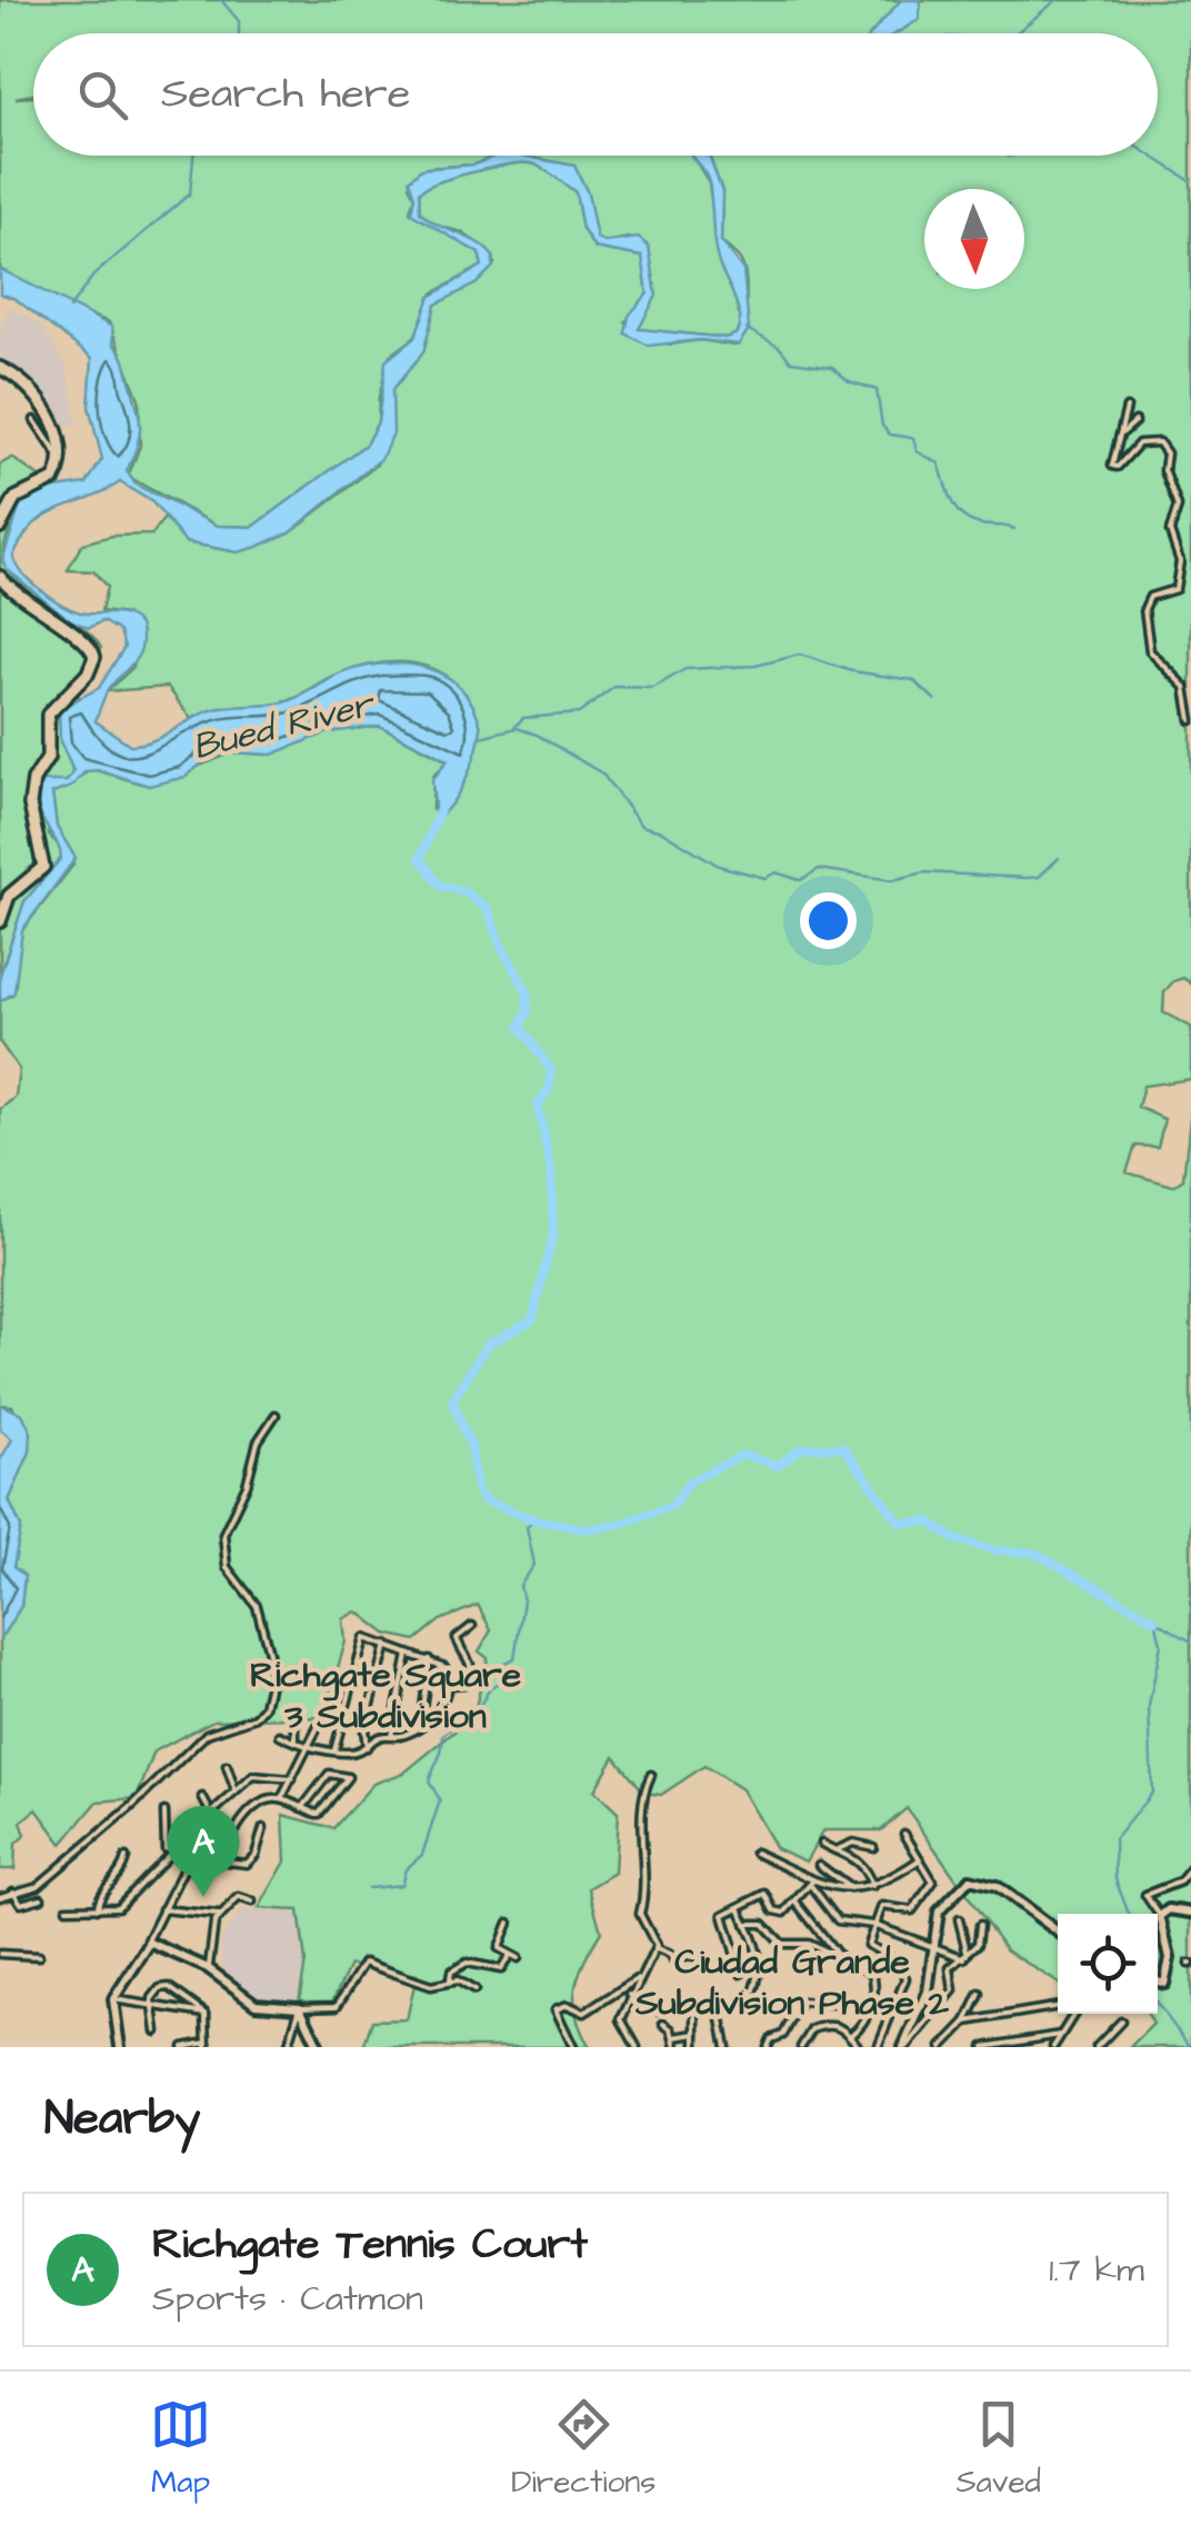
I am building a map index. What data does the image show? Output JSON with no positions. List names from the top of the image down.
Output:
{
  "districts": ["Richgate Square 3 Subdivision", "Ciudad Grande Subdivision Phase 2"],
  "water": ["Bued River"],
  "north": "bottom",
  "page": {
    "search": "Search here",
    "pins": "A",
    "heading": "Nearby",
    "list": [
      {
        "mark": "A",
        "name": "Richgate Tennis Court",
        "note": "Sports · Catmon",
        "value": "1.7 km"
      }
    ],
    "nav": ["Map", "Directions", "Saved"]
  }
}
